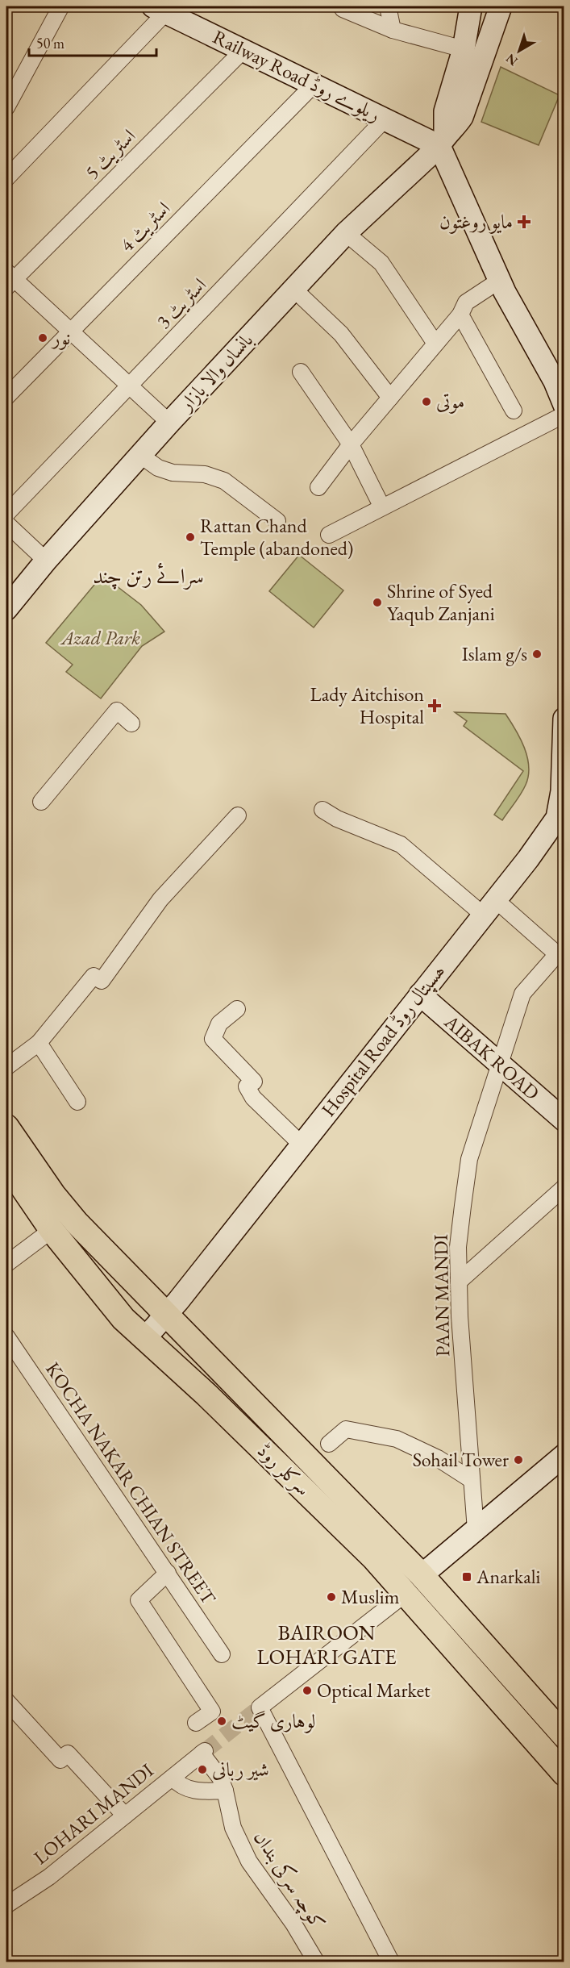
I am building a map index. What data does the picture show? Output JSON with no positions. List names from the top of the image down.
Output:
{
  "streets": {
    "main road": [
      "Railway Road ریلوے روڈ",
      "بانساں والا بازار",
      "Hospital Road ھسپتال روڈ",
      "AIBAK ROAD",
      "سرکلر روڈ"
    ],
    "street": [
      "اسٹریٹ 5",
      "اسٹریٹ 4",
      "اسٹریٹ 3",
      "PAAN MANDI",
      "KOCHA NAKAR CHIAN STREET",
      "LOHARI MANDI",
      "کوچہ سرکی بنداں"
    ]
  },
  "crossings": [
    ["Railway Road ریلوے روڈ", "اسٹریٹ 5"],
    ["Railway Road ریلوے روڈ", "اسٹریٹ 4"],
    ["Railway Road ریلوے روڈ", "اسٹریٹ 3"],
    ["Railway Road ریلوے روڈ", "بانساں والا بازار"],
    ["Hospital Road ھسپتال روڈ", "AIBAK ROAD"],
    ["Hospital Road ھسپتال روڈ", "PAAN MANDI"],
    ["Hospital Road ھسپتال روڈ", "سرکلر روڈ"],
    ["AIBAK ROAD", "PAAN MANDI"],
    ["LOHARI MANDI", "کوچہ سرکی بنداں"]
  ],
  "districts": ["سرائے رتن چند", "BAIROON LOHARI GATE"],
  "parks": ["Azad Park"],
  "places": {
    "health": ["مایو روغتون", "Lady Aitchison Hospital"],
    "other": [
      "نور",
      "موتی",
      "Rattan Chand Temple (abandoned)",
      "Shrine of Syed Yaqub Zanjani",
      "Islam g/s",
      "Sohail Tower",
      "Muslim",
      "Optical Market",
      "لوہاری گیٹ",
      "شیر ربانی"
    ],
    "transit": ["Anarkali"]
  },
  "scale_bar": "50 m",
  "north": "bottom left"
}
